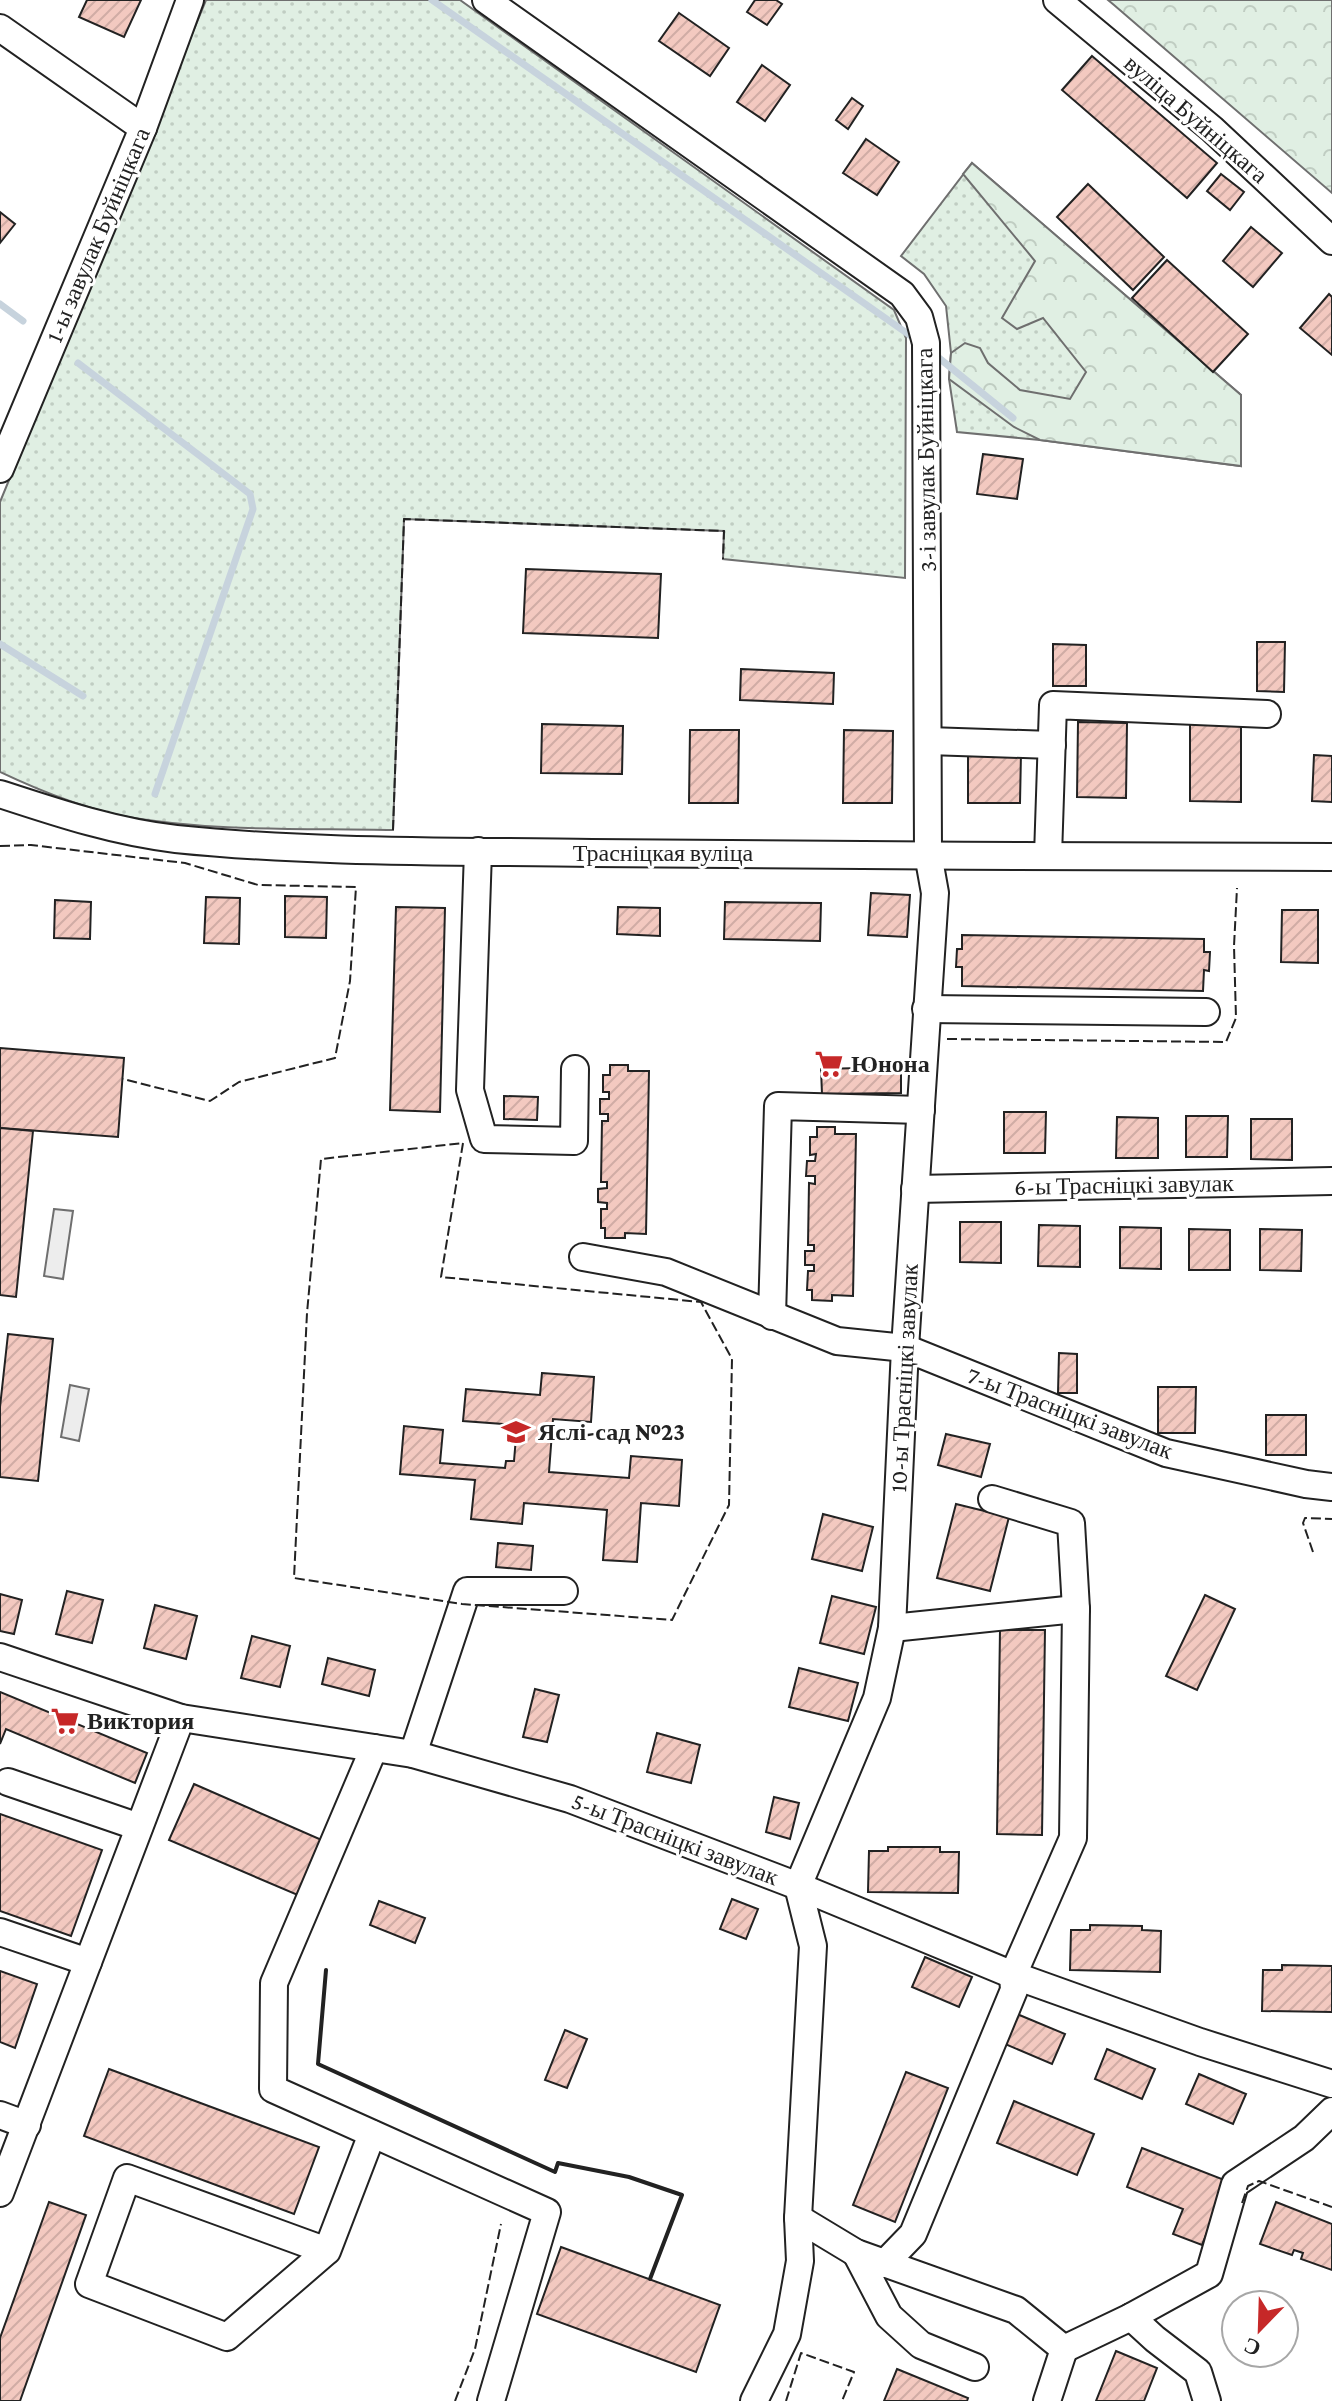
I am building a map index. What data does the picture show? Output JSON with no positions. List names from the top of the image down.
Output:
{
  "streets": {
    "street": [
      "вуліца Буйніцкага",
      "1-ы завулак Буйніцкага",
      "3-і завулак Буйніцкага",
      "Трасніцкая вуліца",
      "6-ы Трасніцкі завулак",
      "10-ы Трасніцкі завулак",
      "7-ы Трасніцкі завулак",
      "5-ы Трасніцкі завулак"
    ]
  },
  "crossings": [
    ["3-і завулак Буйніцкага", "Трасніцкая вуліца"],
    ["3-і завулак Буйніцкага", "10-ы Трасніцкі завулак"],
    ["Трасніцкая вуліца", "10-ы Трасніцкі завулак"],
    ["6-ы Трасніцкі завулак", "10-ы Трасніцкі завулак"],
    ["10-ы Трасніцкі завулак", "7-ы Трасніцкі завулак"],
    ["10-ы Трасніцкі завулак", "5-ы Трасніцкі завулак"]
  ],
  "places": {
    "supermarket": ["Юнона", "Виктория"],
    "school or university": ["Яслі-сад №23"]
  },
  "north": "bottom left"
}
